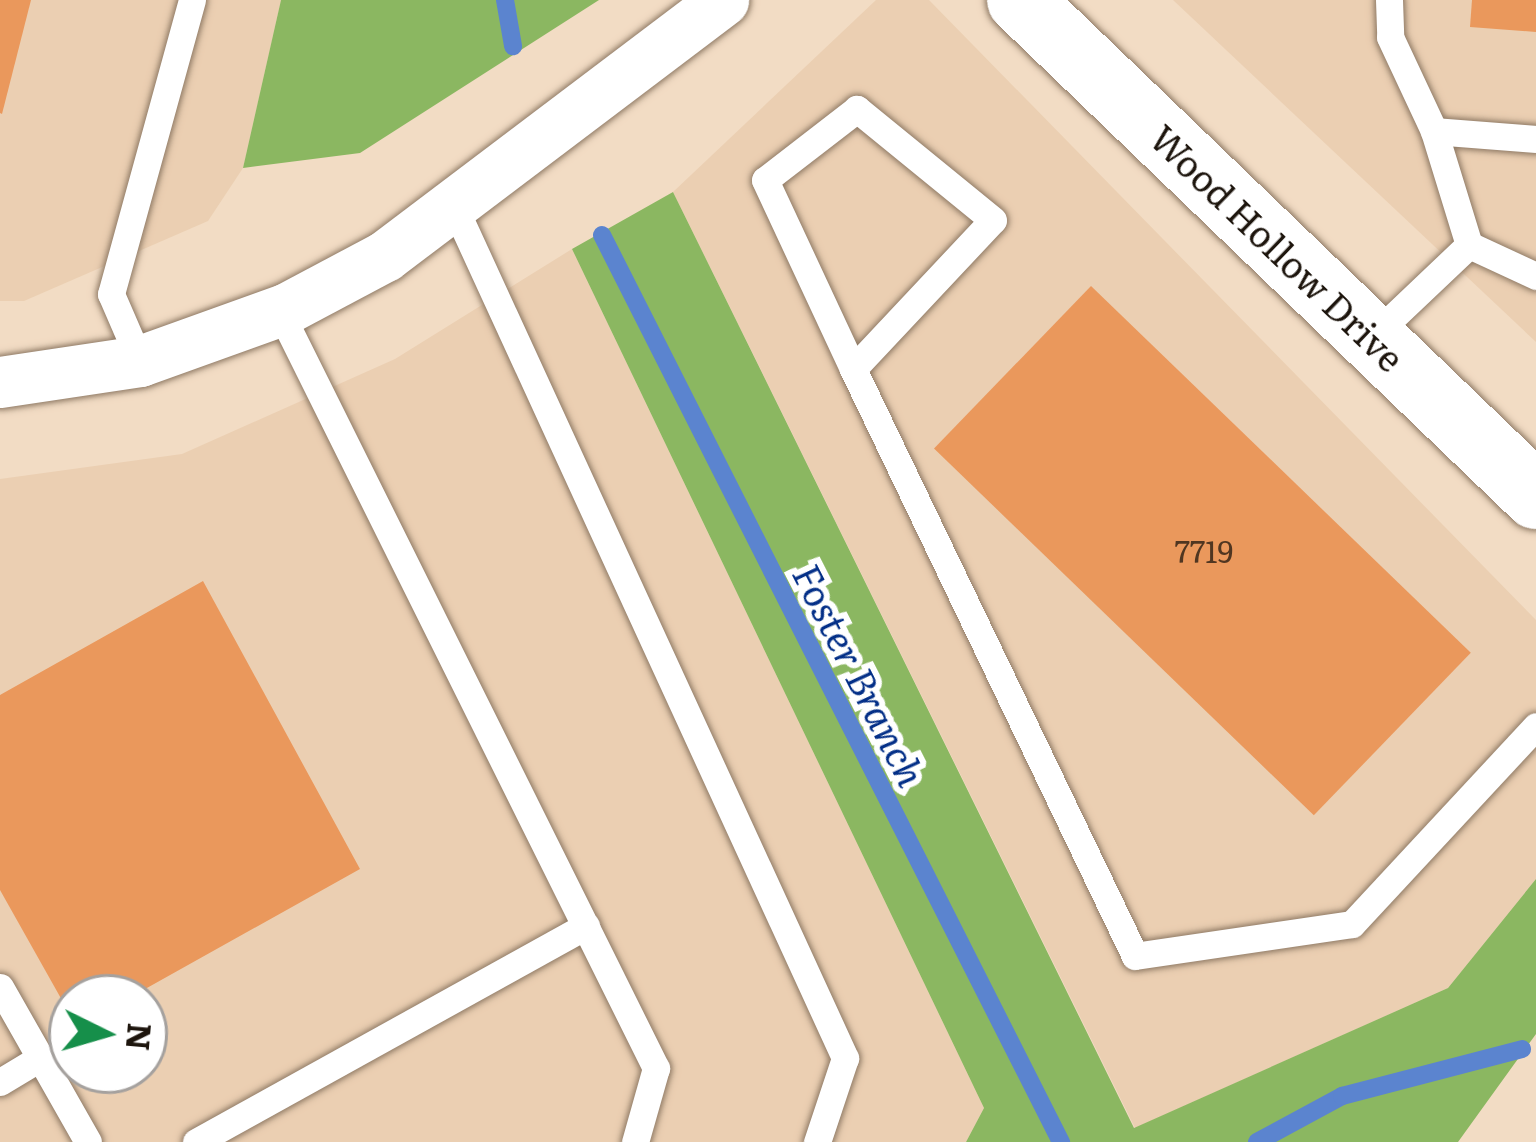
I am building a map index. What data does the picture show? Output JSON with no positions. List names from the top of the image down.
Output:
{
  "streets": {
    "street": ["Wood Hollow Drive"]
  },
  "water": ["Foster Branch"],
  "house_numbers": ["7719"],
  "north": "right"
}
